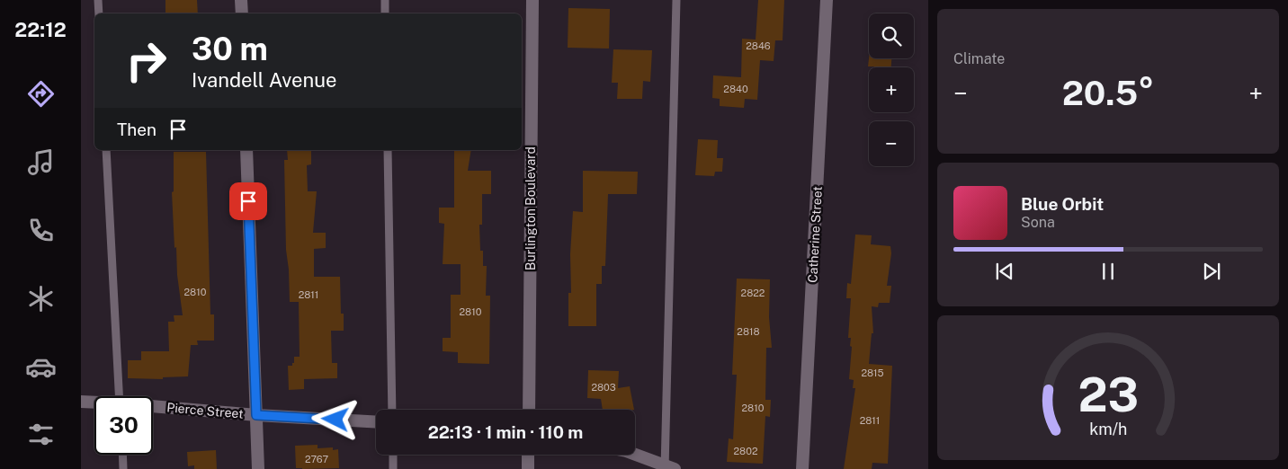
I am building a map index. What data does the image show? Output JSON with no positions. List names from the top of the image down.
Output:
{
  "streets": {
    "street": ["Burlington Boulevard", "Catherine Street", "Pierce Street"]
  },
  "house_numbers": [
    "2846",
    "2840",
    "2810",
    "2822",
    "2811",
    "2810",
    "2818",
    "2815",
    "2803",
    "2810",
    "2811",
    "2802",
    "2767"
  ],
  "page": {
    "tabs": "22:12",
    "tile": "Climate",
    "map_buttons": ["+", "−"],
    "turn": ["30 m", "Ivandell Avenue"],
    "heat": ["−", "20.5°", "+"],
    "then": "Then",
    "song": ["Blue Orbit", "Sona"],
    "limit": "30",
    "trip": "22:13 · 1 min · 110 m",
    "gauge": ["23", "km/h"]
  }
}
